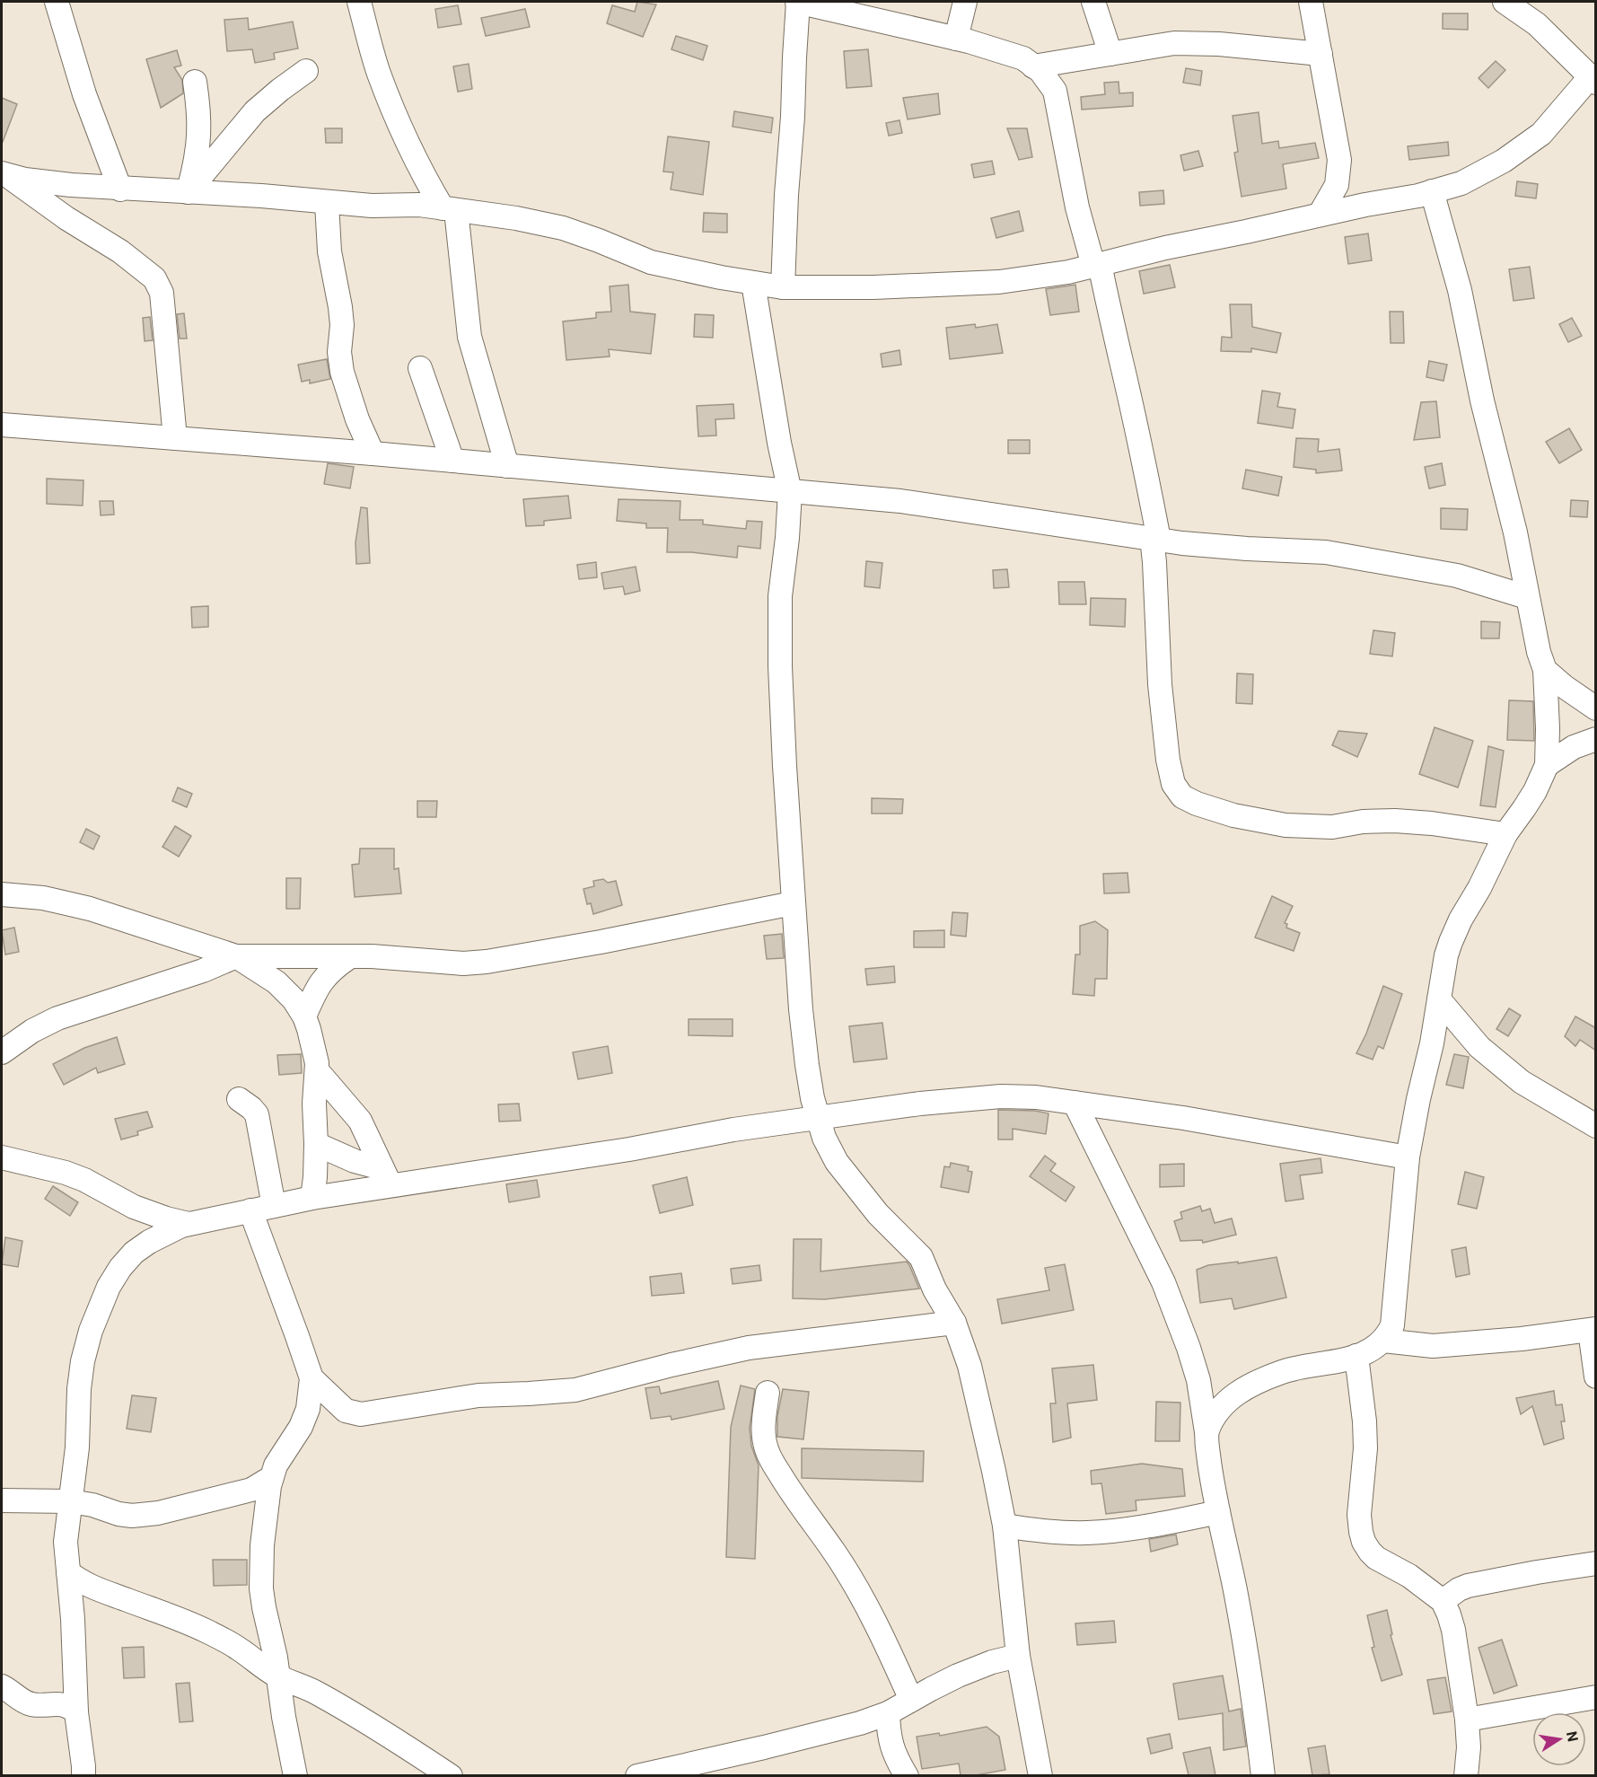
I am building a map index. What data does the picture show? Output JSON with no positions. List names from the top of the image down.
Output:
{
  "north": "right"
}
